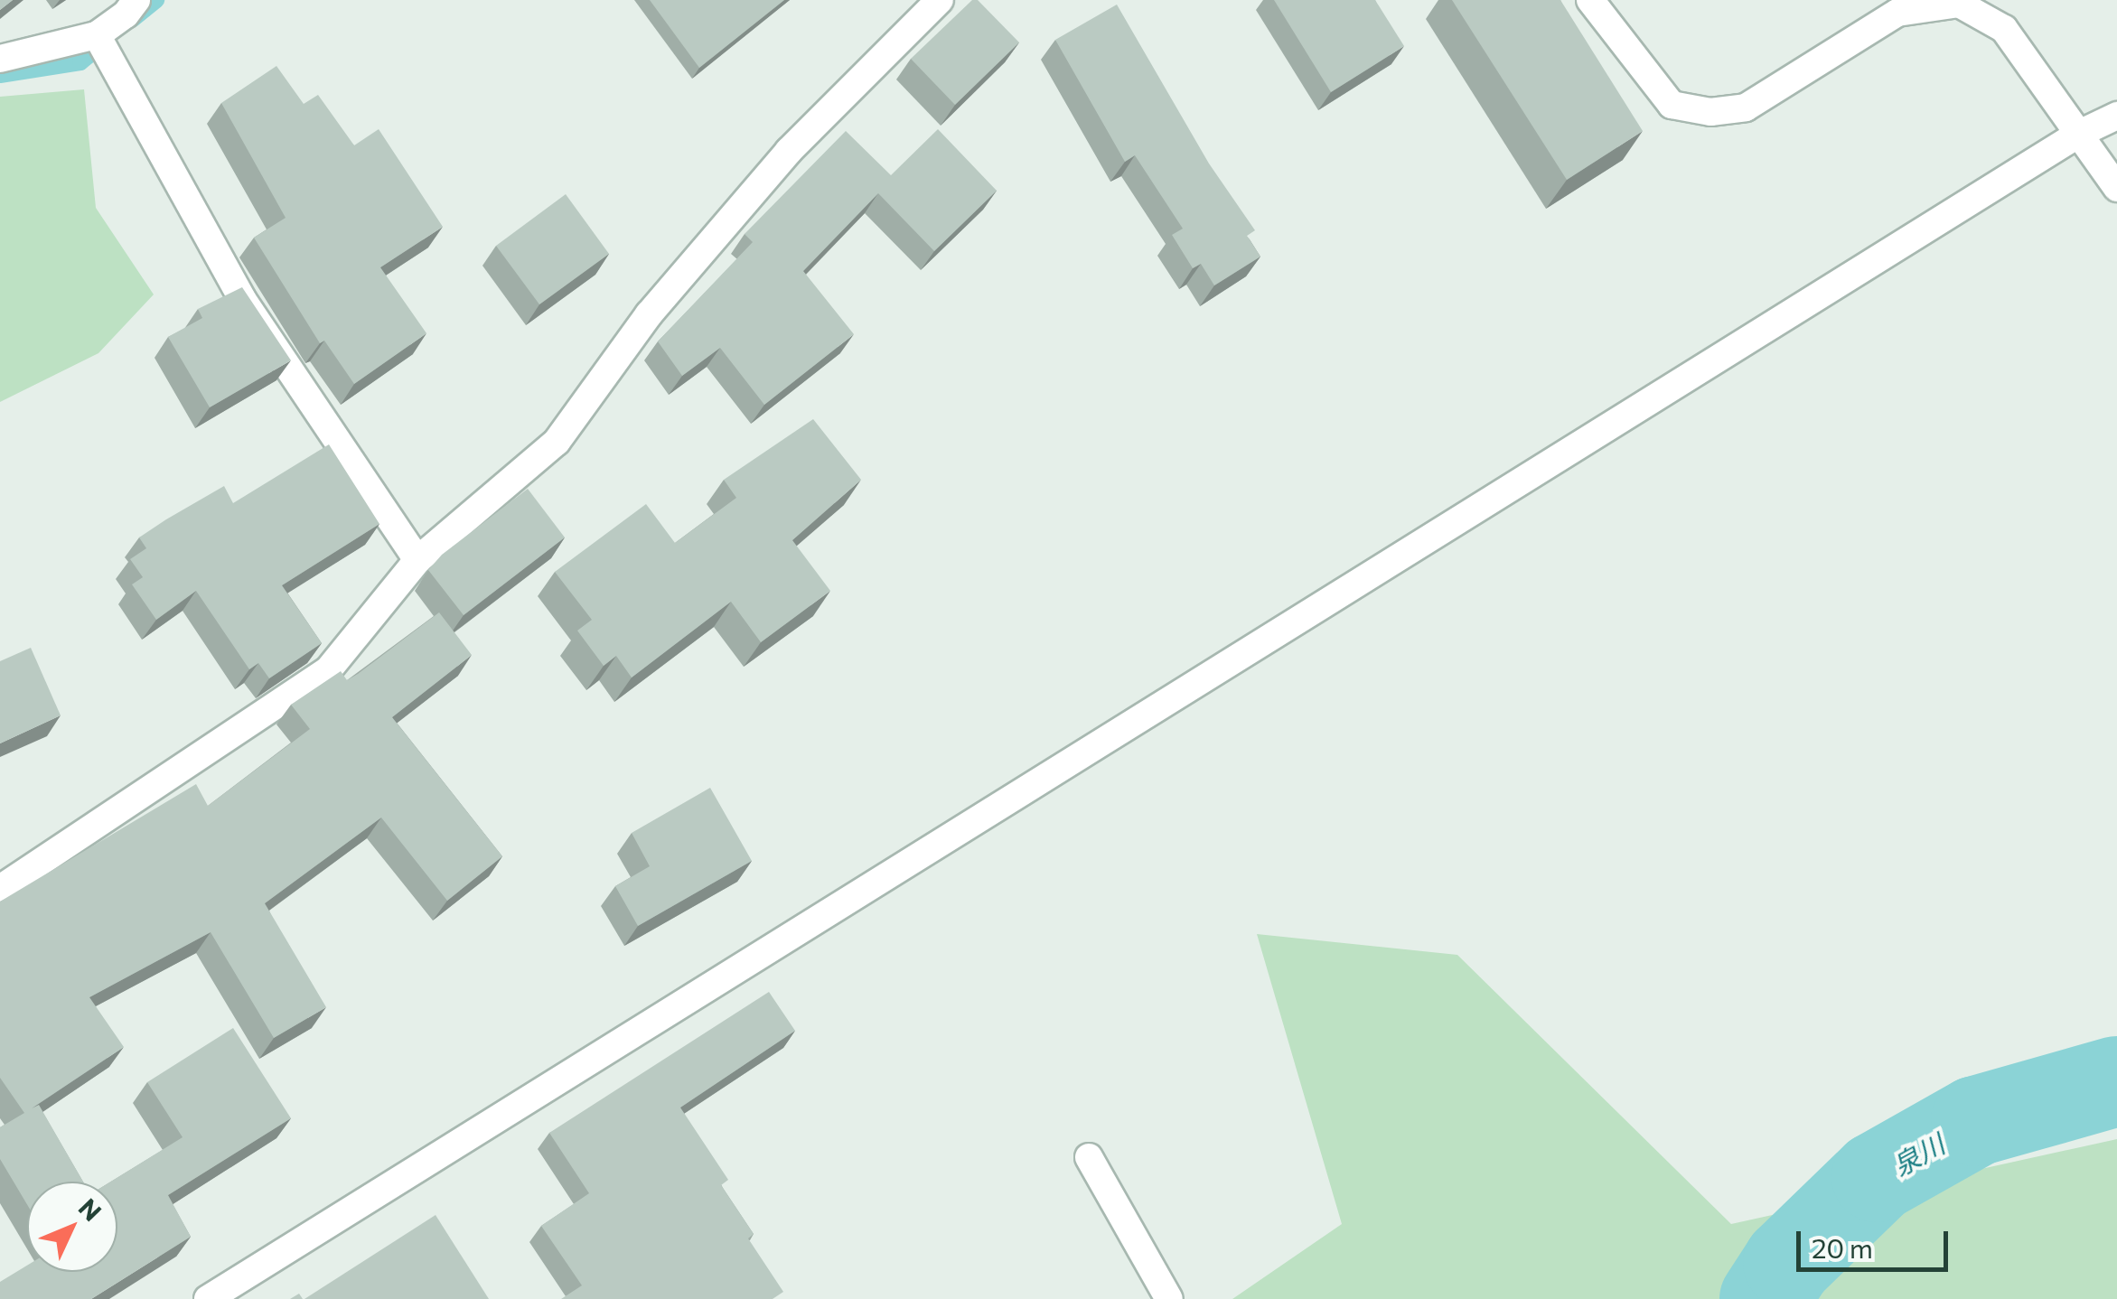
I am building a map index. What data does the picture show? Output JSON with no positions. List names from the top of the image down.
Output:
{
  "water": ["泉川"],
  "scale_bar": "20 m",
  "north": "top right"
}
